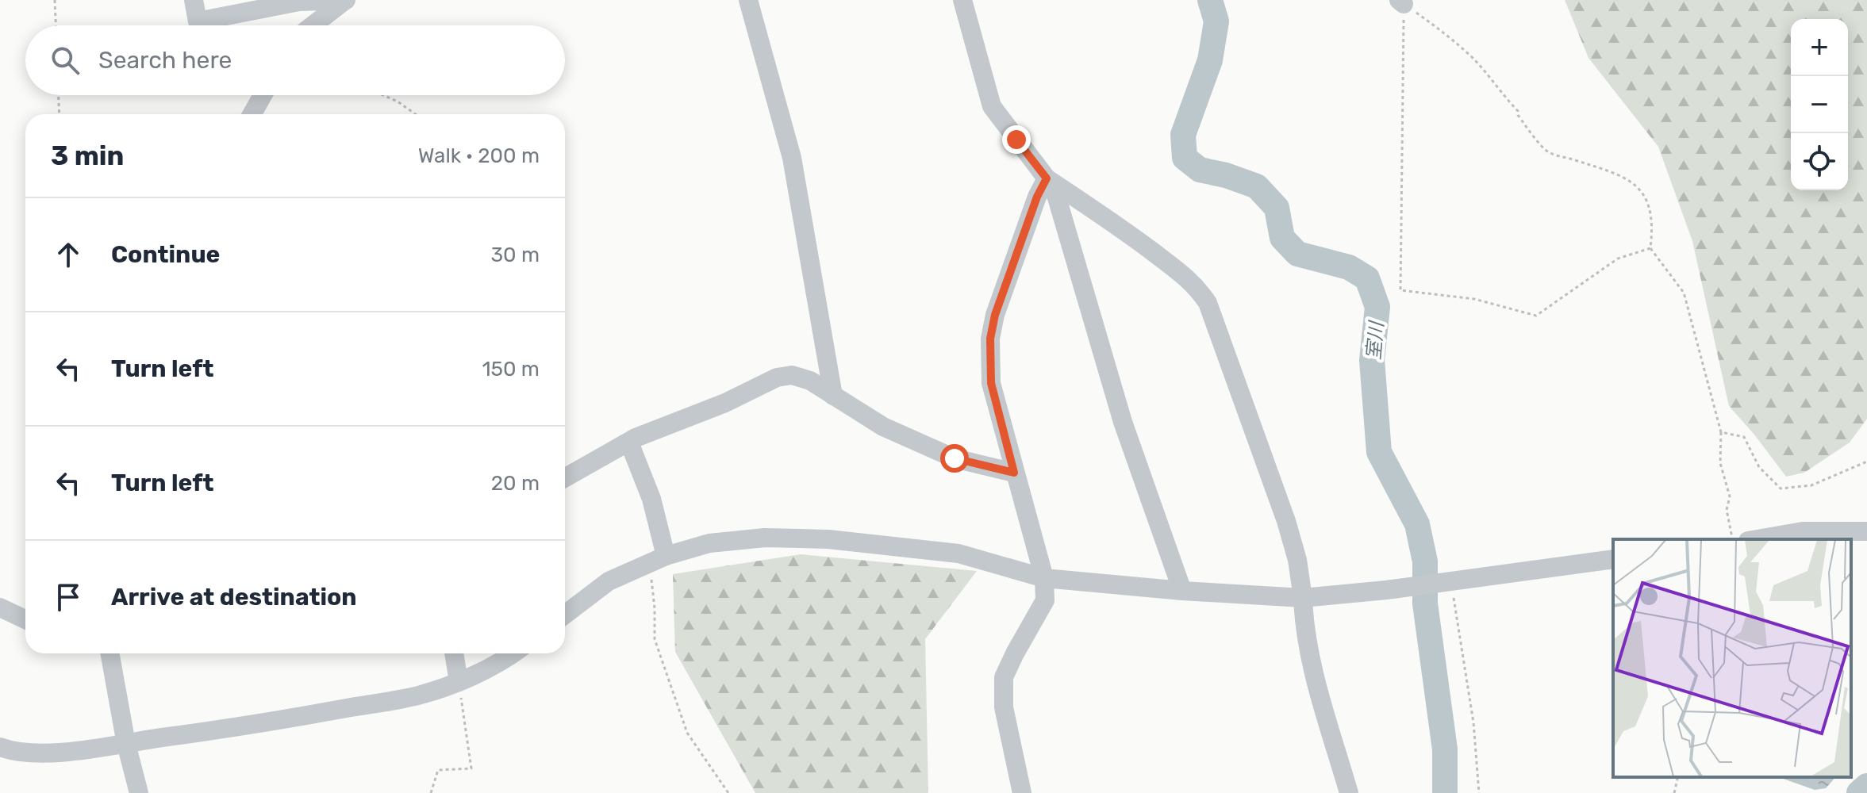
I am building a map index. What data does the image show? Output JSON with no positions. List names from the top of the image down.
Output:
{
  "water": ["室川"],
  "page": {
    "map_buttons": ["+", "−"],
    "search": "Search here",
    "heading": ["3 min", "Walk · 200 m"],
    "list": [
      ["Continue", "30 m"],
      ["Turn left", "150 m"],
      ["Turn left", "20 m"],
      "Arrive at destination"
    ]
  }
}
